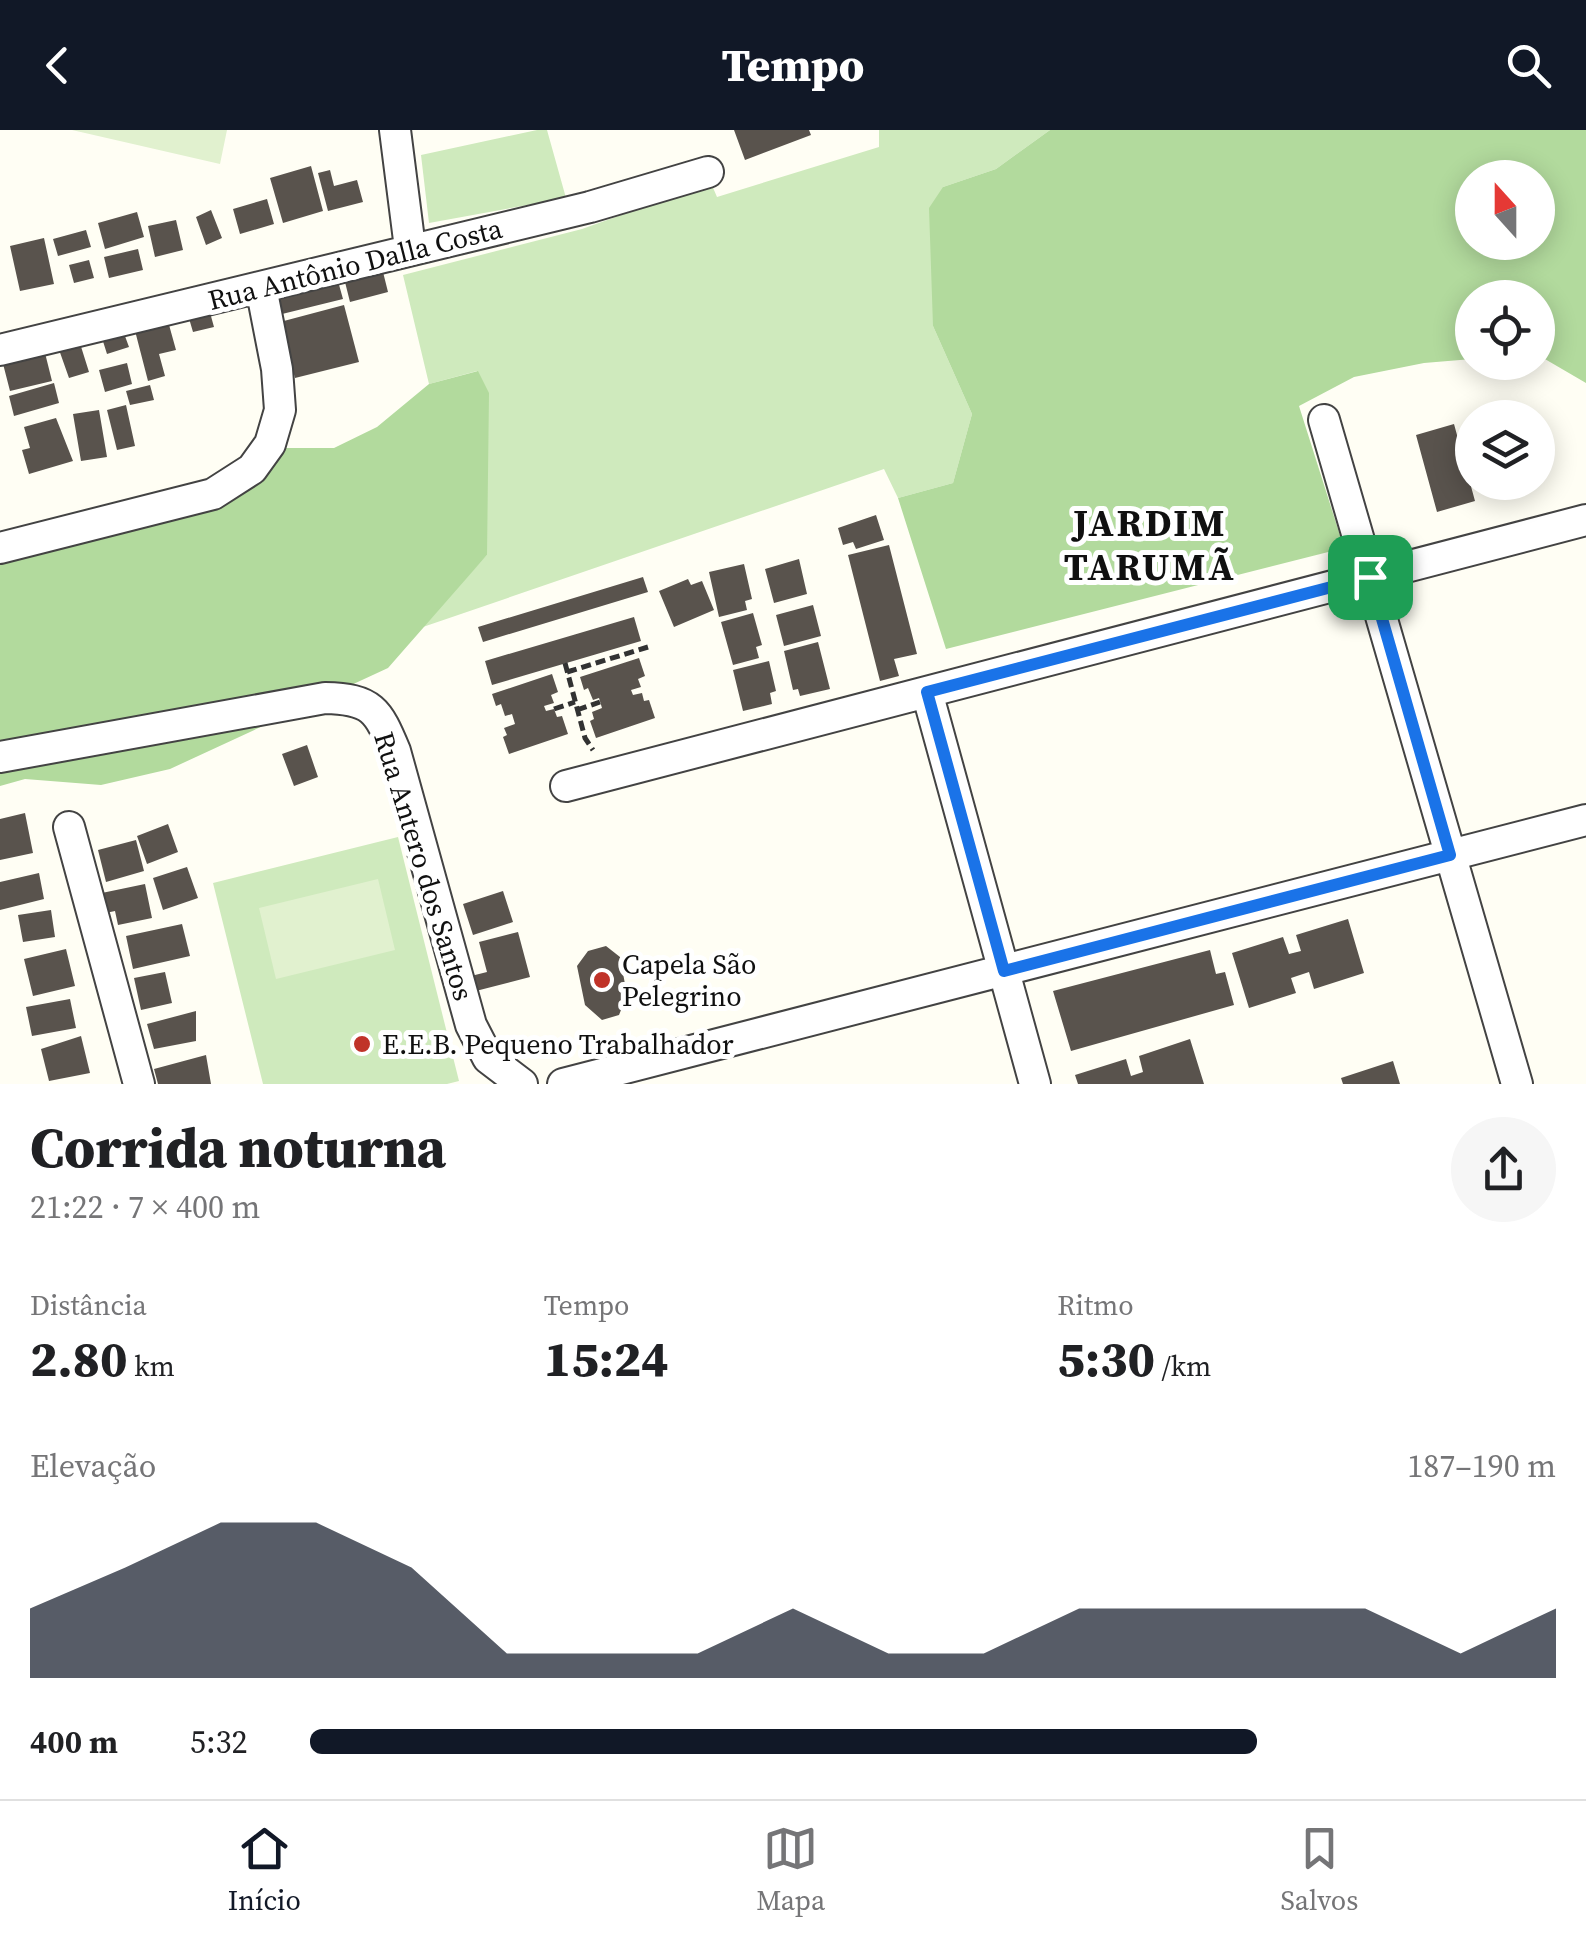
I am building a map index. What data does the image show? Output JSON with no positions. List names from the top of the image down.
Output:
{
  "streets": {
    "street": ["Rua Antônio Dalla Costa", "Rua Antero dos Santos"]
  },
  "districts": ["JARDIM TARUMÃ"],
  "places": ["Capela São Pelegrino", "E.E.B. Pequeno Trabalhador"],
  "north": "top",
  "page": {
    "header": "Tempo",
    "heading": ["Corrida noturna", "21:22 · 7 × 400 m"],
    "stats": [
      ["Distância", "2.80 km"],
      ["Tempo", "15:24"],
      ["Ritmo", "5:30 /km"]
    ],
    "chart": ["Elevação", "187–190 m"],
    "list": [
      {
        "name": "400 m",
        "note": "5:32"
      }
    ],
    "tabs": ["Início", "Mapa", "Salvos"]
  }
}
